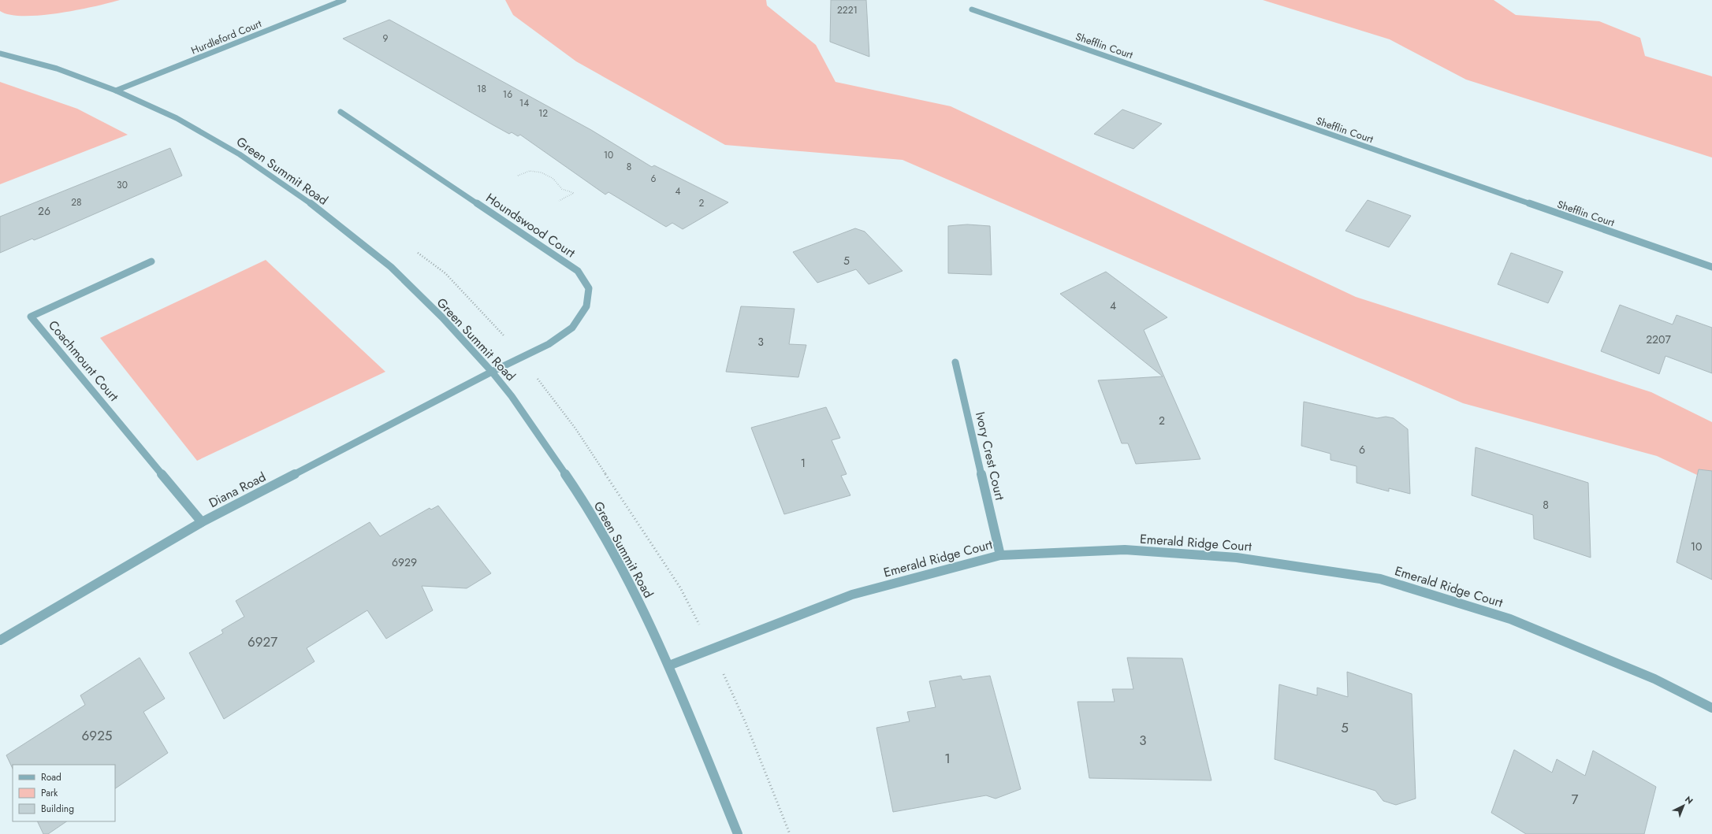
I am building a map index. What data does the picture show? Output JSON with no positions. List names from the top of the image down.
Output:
{
  "streets": {
    "street": [
      "Hurdleford Court",
      "Shefflin Court",
      "Green Summit Road",
      "Houndswood Court",
      "Coachmount Court",
      "Ivory Crest Court",
      "Diana Road",
      "Emerald Ridge Court"
    ]
  },
  "crossings": [
    ["Hurdleford Court", "Green Summit Road"],
    ["Green Summit Road", "Houndswood Court"],
    ["Green Summit Road", "Diana Road"],
    ["Green Summit Road", "Emerald Ridge Court"],
    ["Houndswood Court", "Diana Road"],
    ["Coachmount Court", "Diana Road"],
    ["Ivory Crest Court", "Emerald Ridge Court"]
  ],
  "house_numbers": [
    "2221",
    "9",
    "18",
    "16",
    "14",
    "12",
    "10",
    "8",
    "6",
    "30",
    "4",
    "28",
    "2",
    "26",
    "5",
    "4",
    "2207",
    "3",
    "2",
    "6",
    "1",
    "8",
    "10",
    "6929",
    "6927",
    "5",
    "6925",
    "3",
    "1",
    "7"
  ],
  "legend": ["Road", "Park", "Building"],
  "north": "top right"
}
